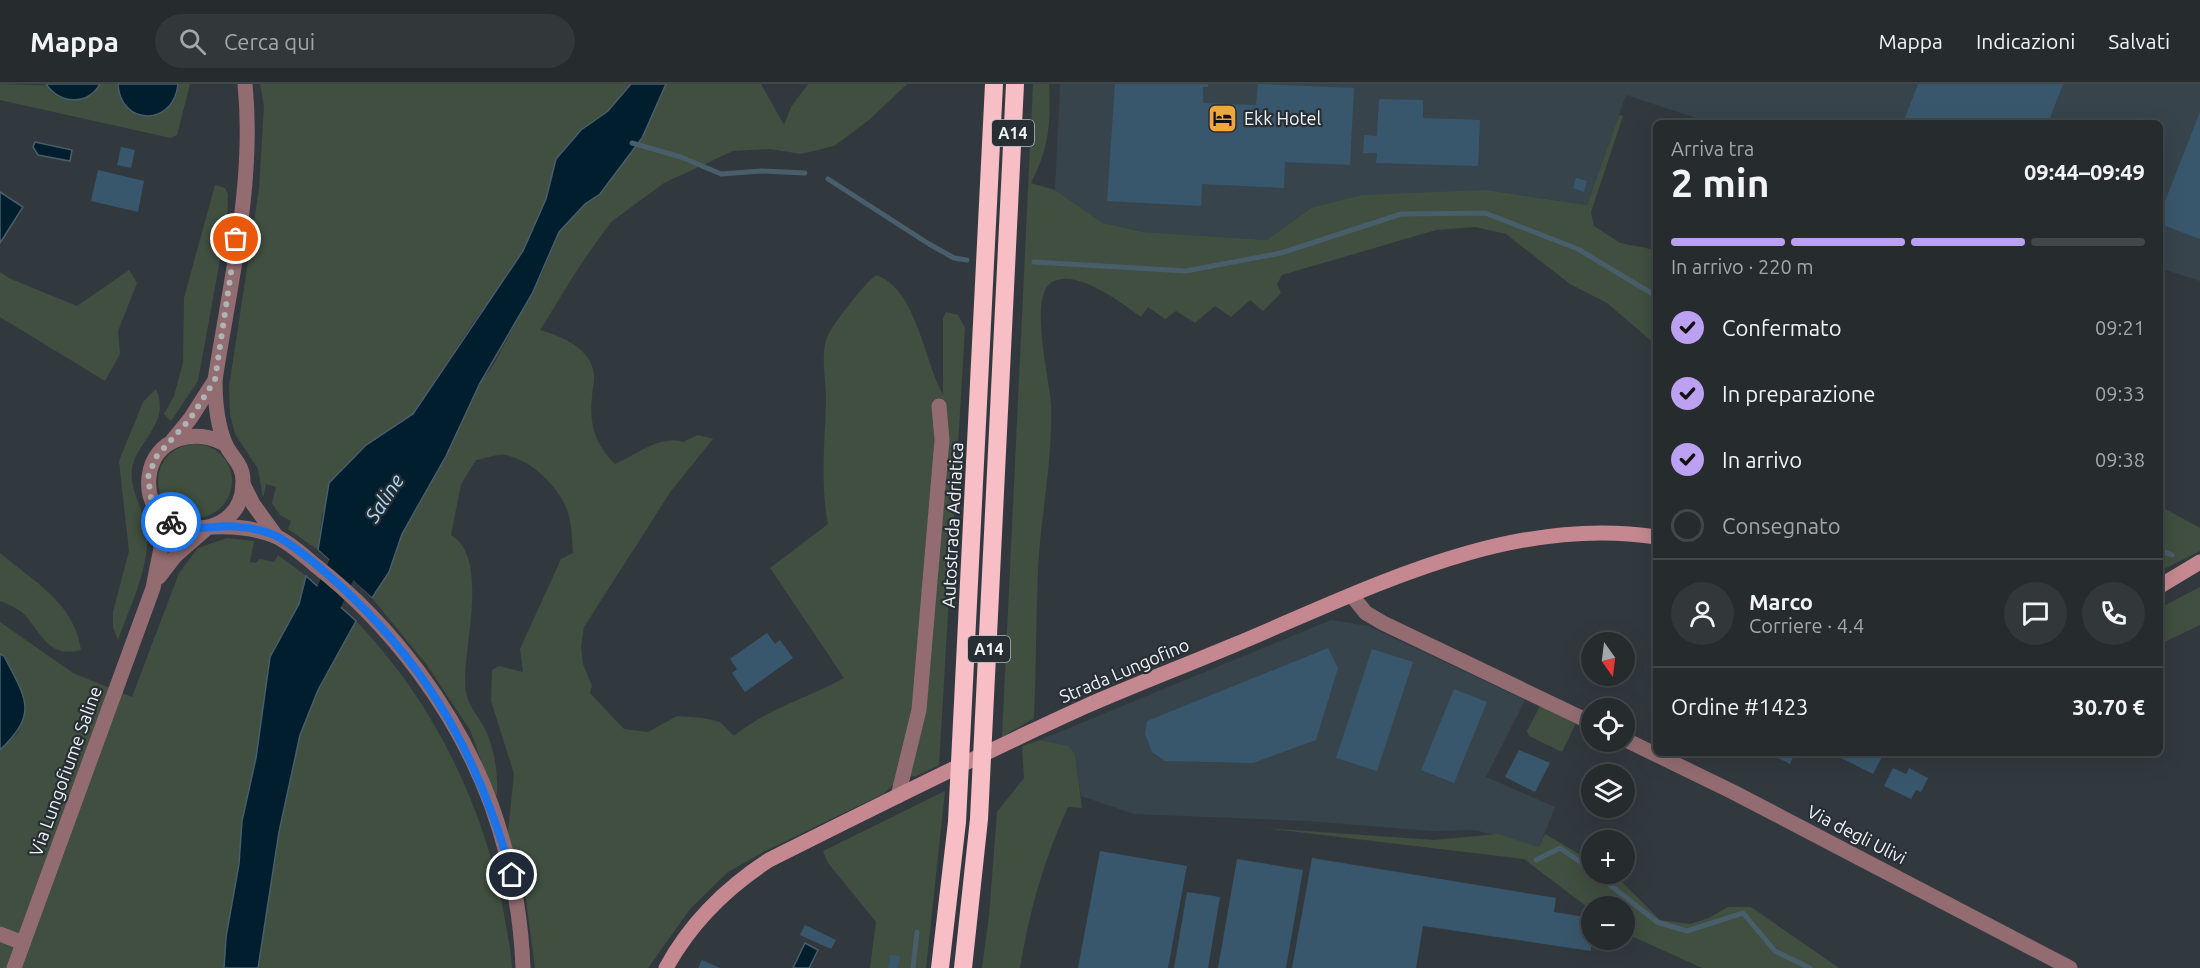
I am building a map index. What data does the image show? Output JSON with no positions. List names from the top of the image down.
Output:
{
  "streets": {
    "highway": ["A14", "Autostrada Adriatica"],
    "main road": ["Strada Lungofino"],
    "street": ["Via Lungofiume Saline", "Via degli Ulivi"]
  },
  "water": ["Saline"],
  "places": {
    "hotel": ["Ekk Hotel"]
  },
  "north": "bottom",
  "page": {
    "header": "Mappa",
    "search": "Cerca qui",
    "nav": ["Mappa", "Indicazioni", "Salvati"],
    "heading": ["2 min", "Arriva tra", "09:44–09:49"],
    "panel": [
      "Marco",
      "Corriere · 4.4",
      "Ordine #1423",
      "30.70 €"
    ],
    "bar": "In arrivo · 220 m",
    "list": [
      ["Confermato", "09:21"],
      ["In preparazione", "09:33"],
      ["In arrivo", "09:38"],
      "Consegnato"
    ],
    "map_buttons": ["+", "−"]
  }
}
